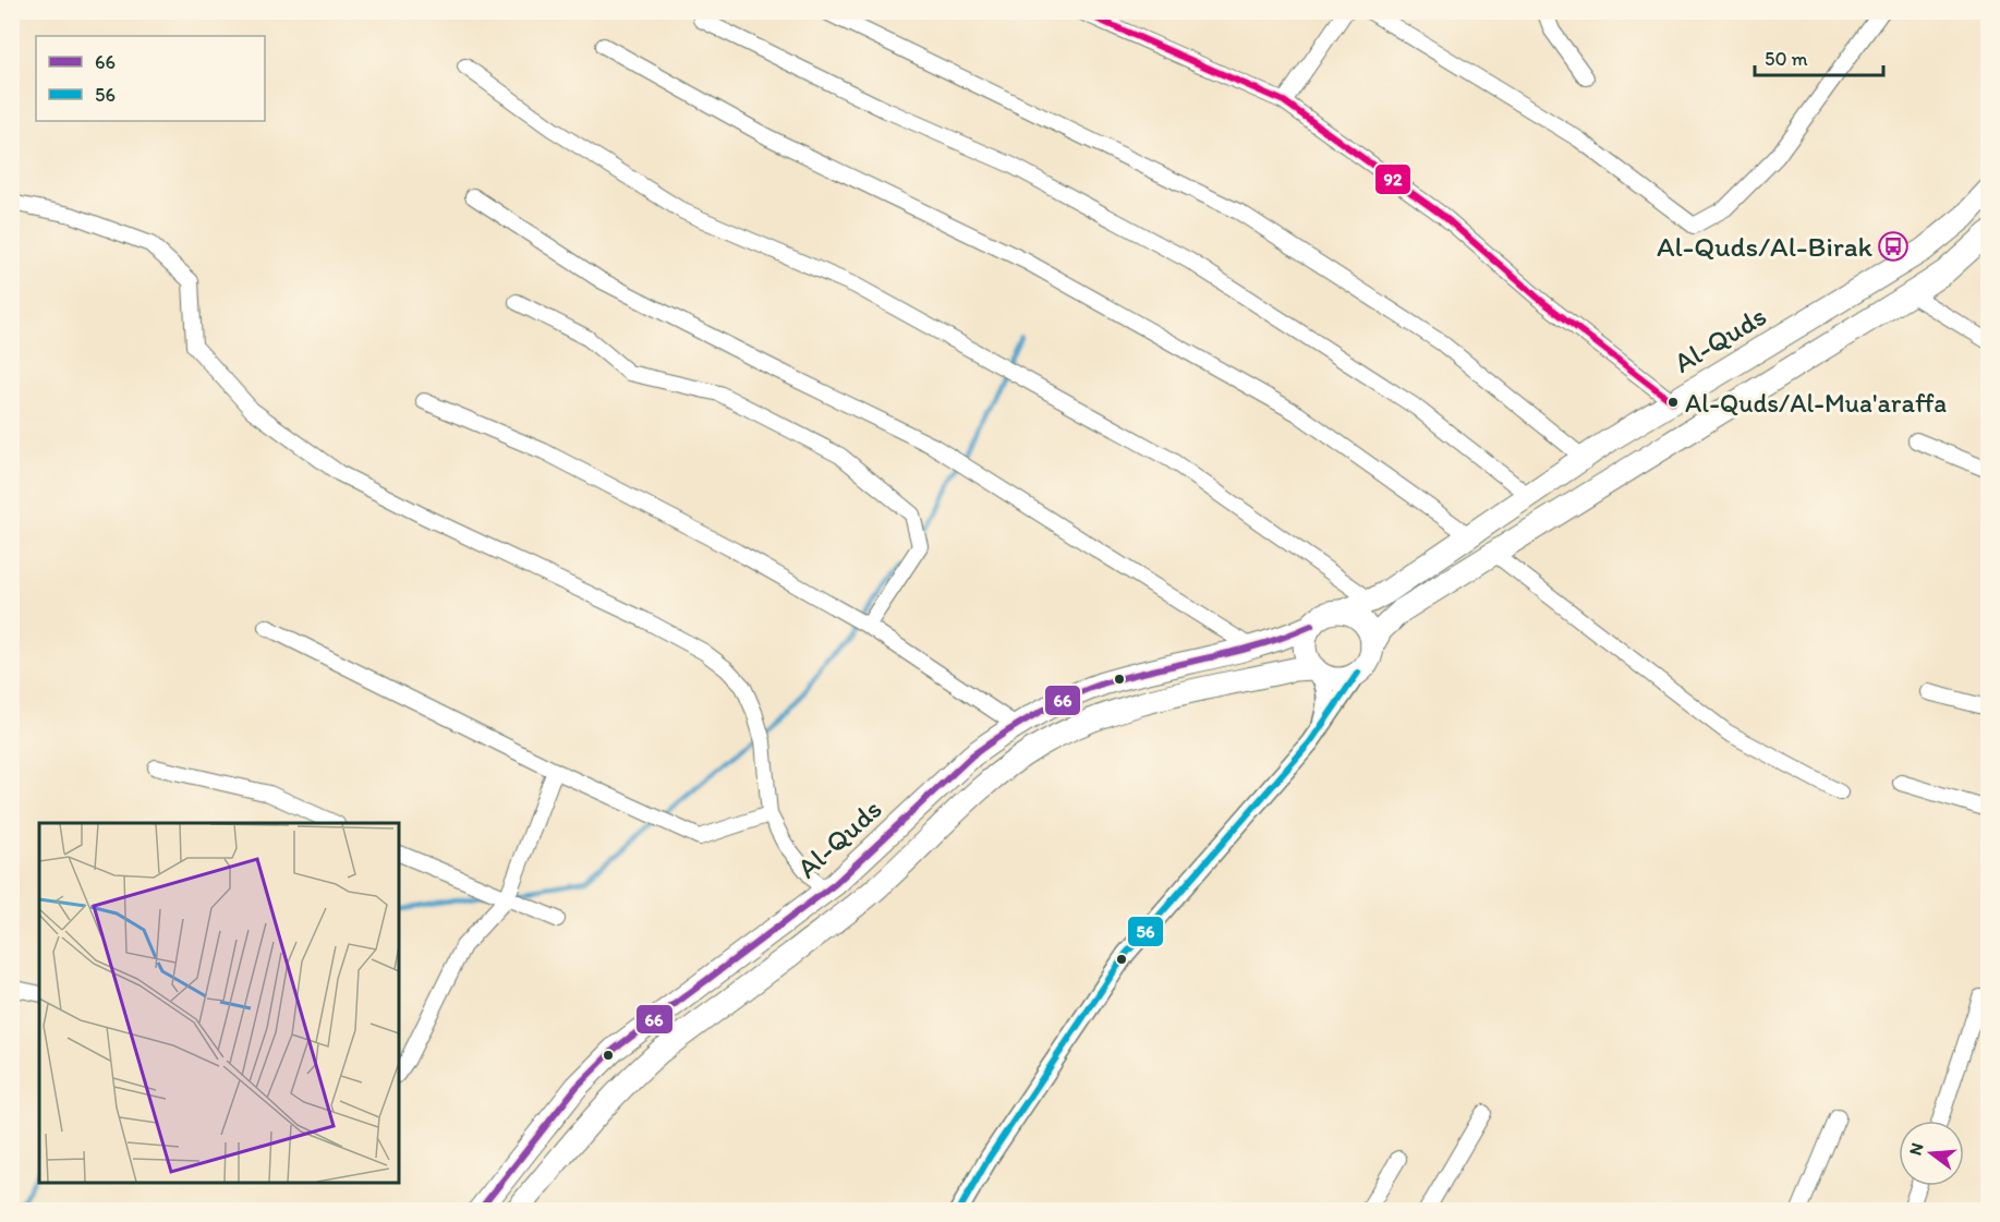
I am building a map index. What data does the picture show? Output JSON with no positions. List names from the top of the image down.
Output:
{
  "streets": {
    "main road": ["Al-Quds"]
  },
  "places": {
    "bus stop": ["Al-Quds/Al-Birak"],
    "other": ["Al-Quds/Al-Mua'araffa"]
  },
  "lines": ["transit line 92", "transit line 66", "transit line 56"],
  "legend": ["66", "56"],
  "scale_bar": "50 m",
  "north": "left"
}
